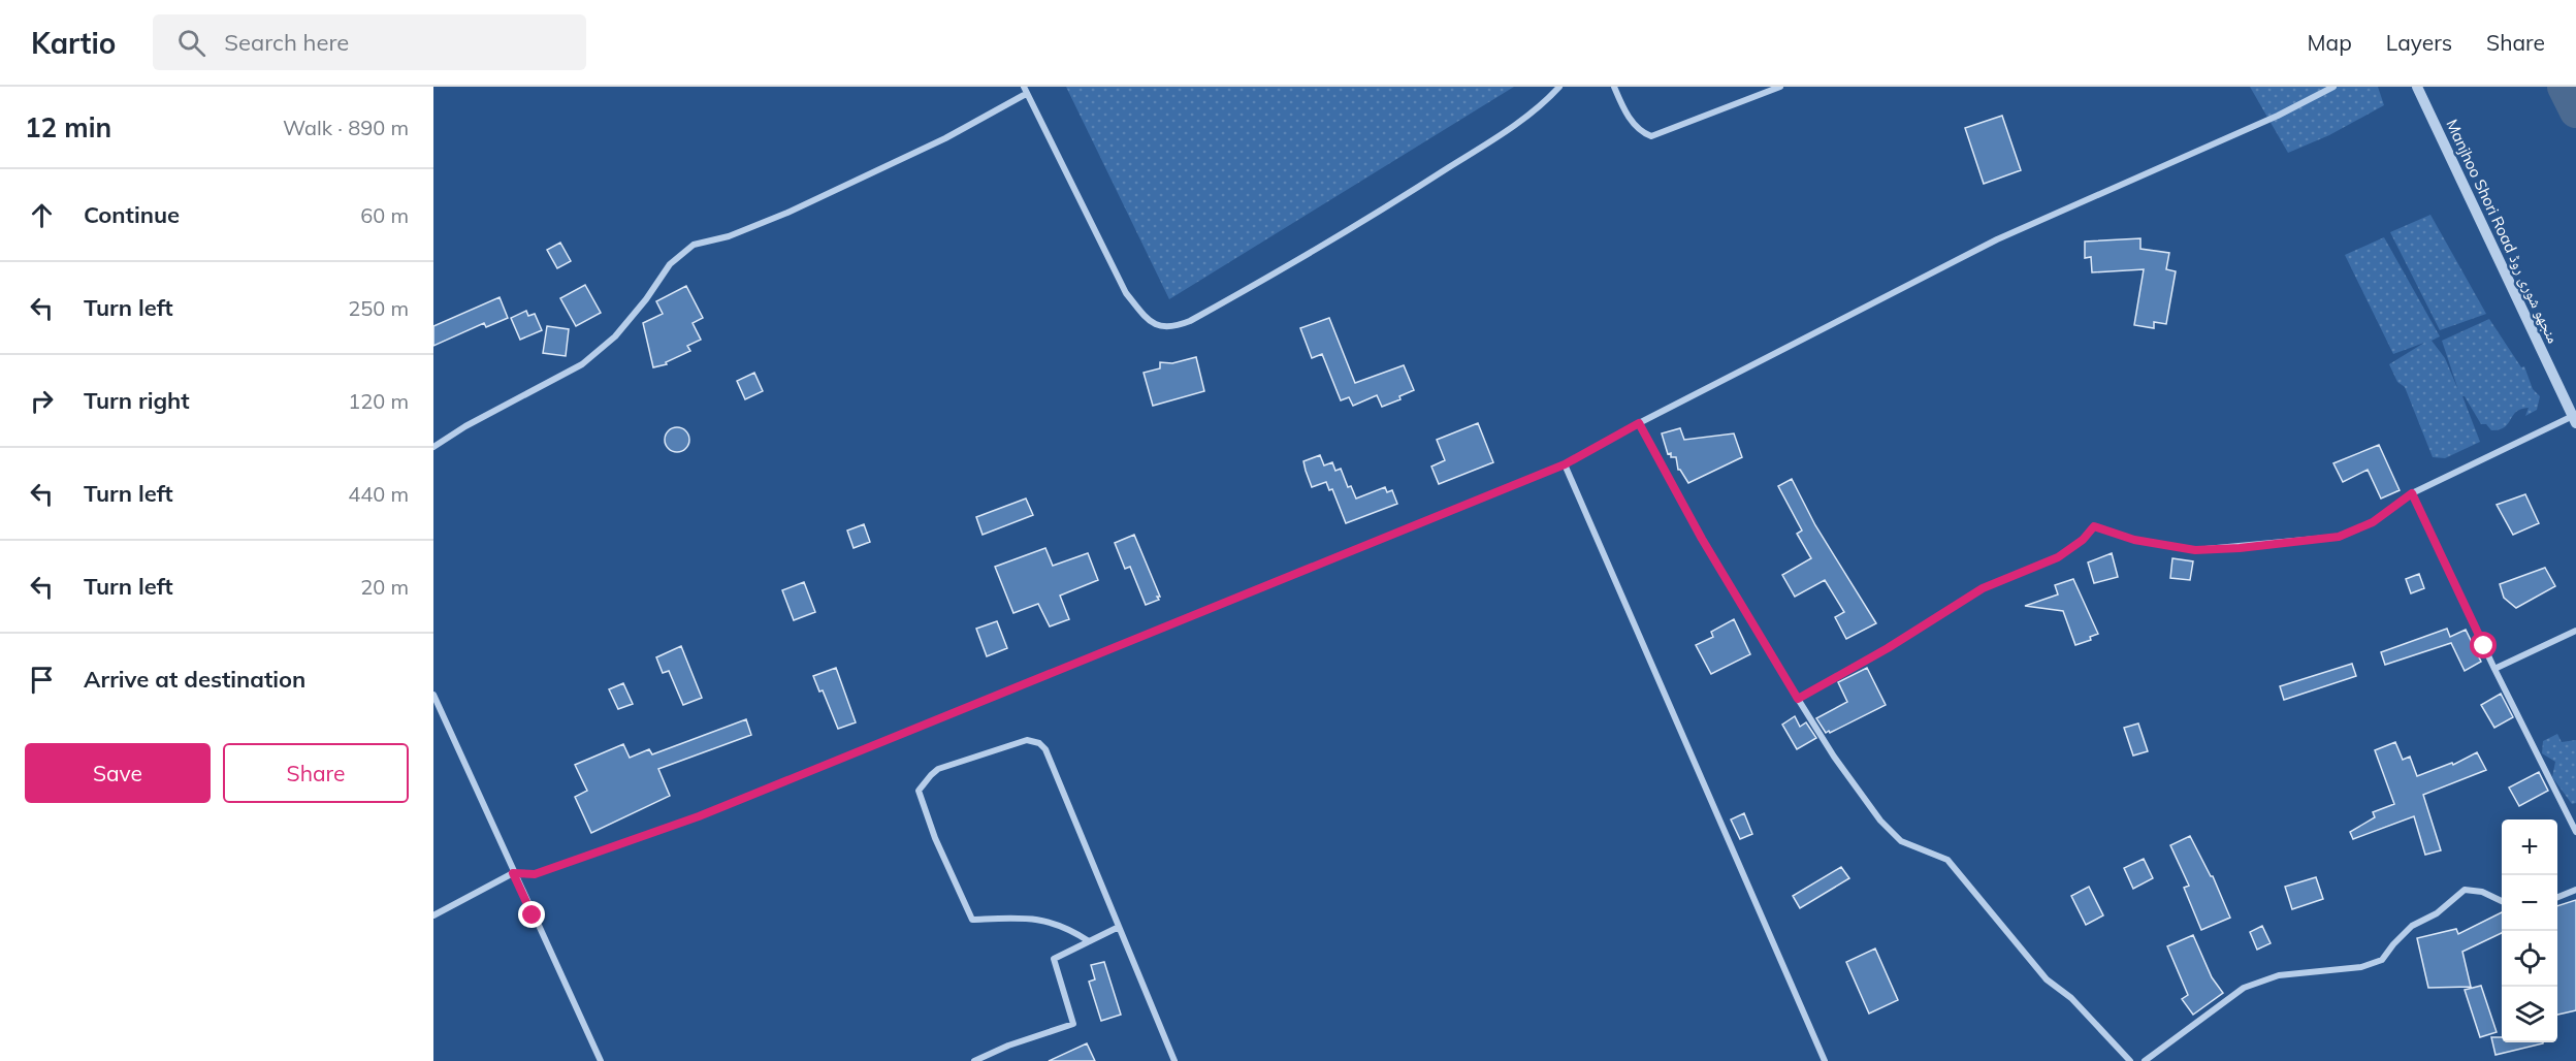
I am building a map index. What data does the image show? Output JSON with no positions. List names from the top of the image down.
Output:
{
  "streets": {
    "street": ["Manjhoo Shori Road منجھو شوری روڈ"]
  },
  "page": {
    "header": "Kartio",
    "search": "Search here",
    "nav": ["Map", "Layers", "Share"],
    "heading": ["12 min", "Walk · 890 m"],
    "list": [
      ["Continue", "60 m"],
      ["Turn left", "250 m"],
      ["Turn right", "120 m"],
      ["Turn left", "440 m"],
      ["Turn left", "20 m"],
      "Arrive at destination"
    ],
    "buttons": ["Save", "Share"],
    "map_buttons": ["+", "−"]
  }
}
